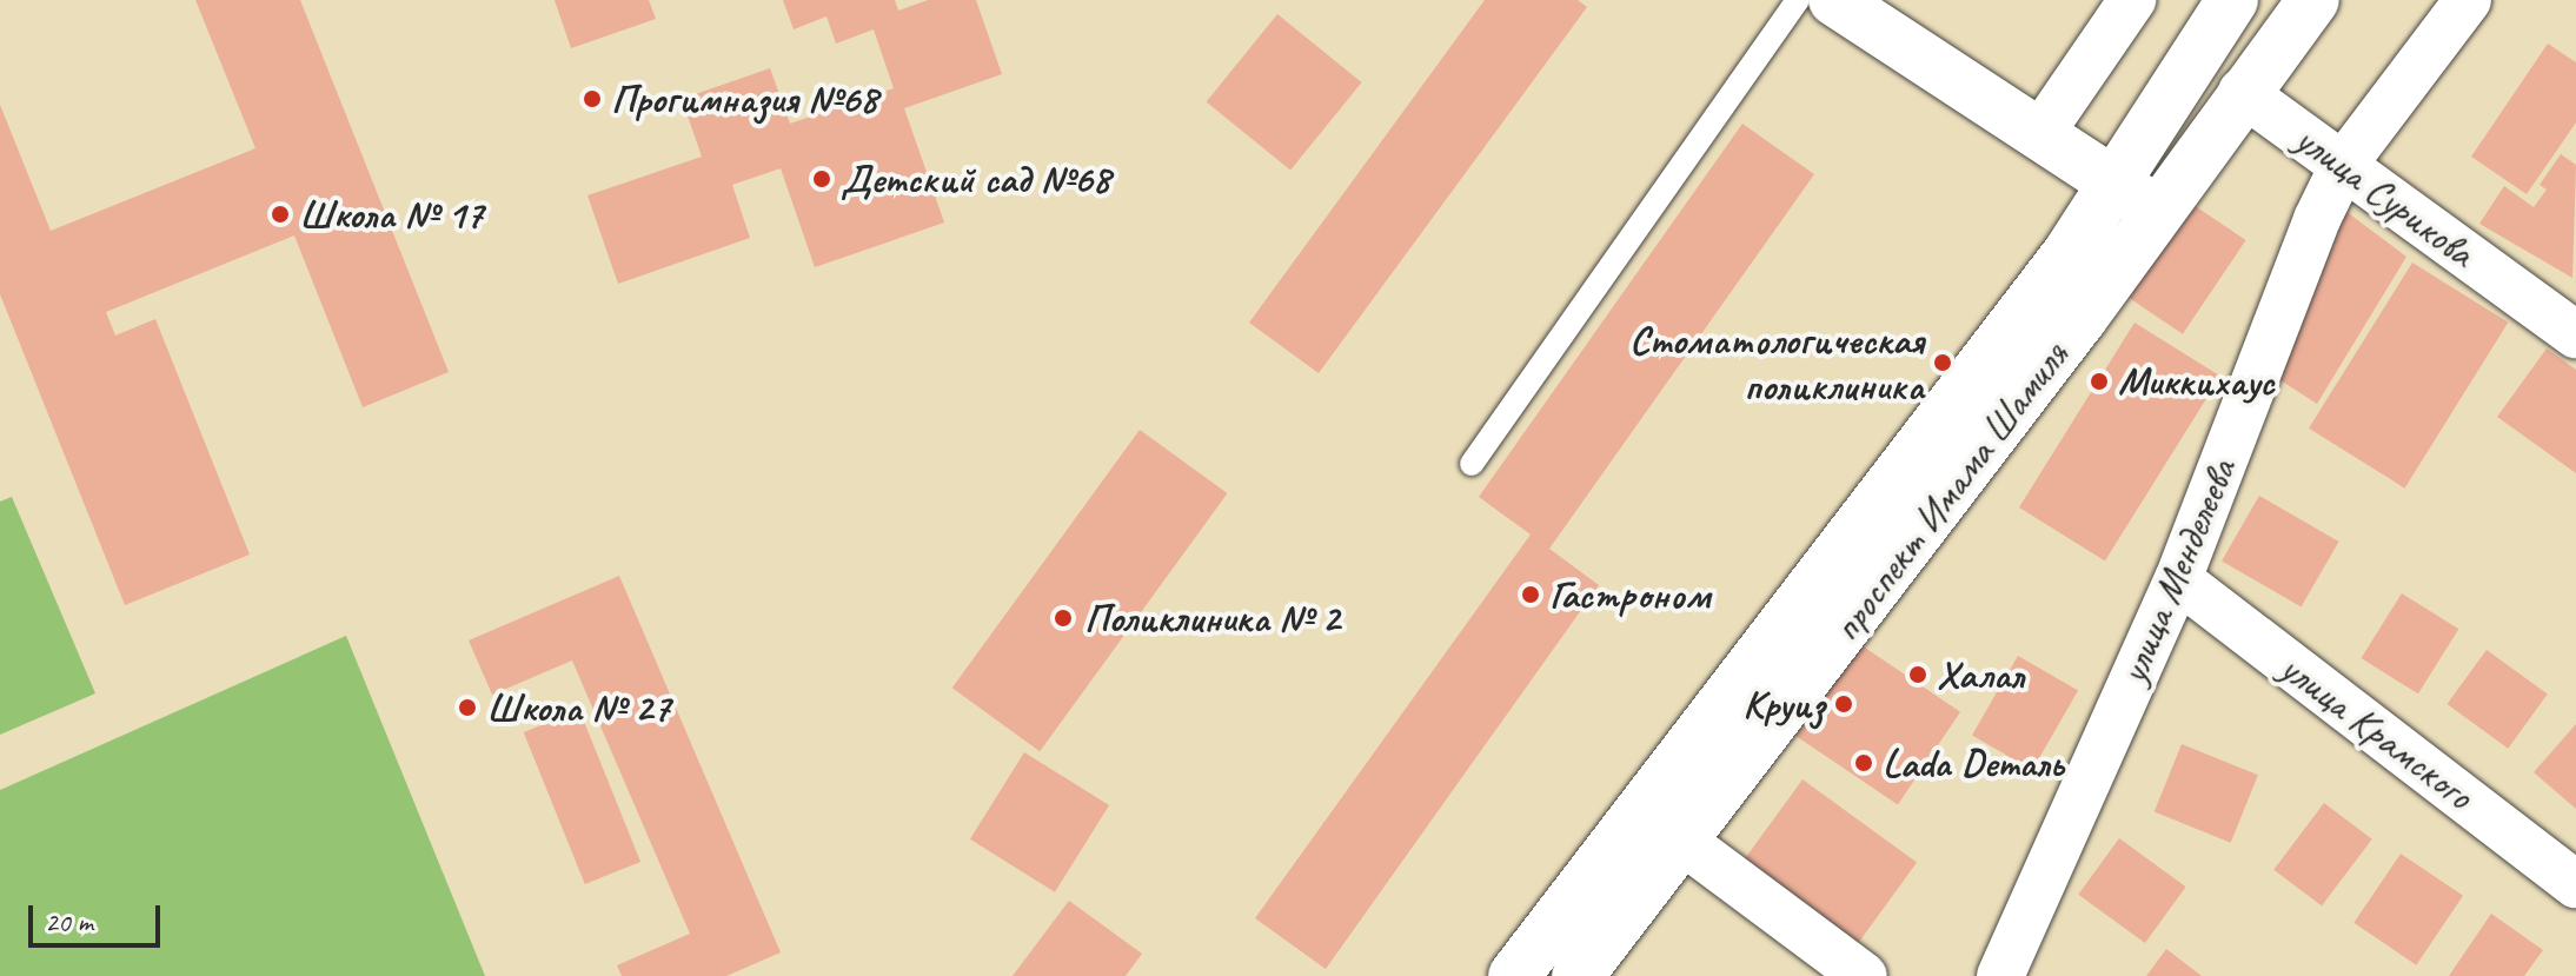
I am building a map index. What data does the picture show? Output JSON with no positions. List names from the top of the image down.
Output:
{
  "streets": {
    "main road": ["улица Сурикова", "проспект Имама Шамиля"],
    "street": ["улица Менделеева", "улица Крамского"]
  },
  "crossings": [
    ["улица Сурикова", "проспект Имама Шамиля"],
    ["улица Сурикова", "улица Менделеева"],
    ["улица Менделеева", "улица Крамского"]
  ],
  "places": [
    "Прогимназия №68",
    "Детский сад №68",
    "Школа № 17",
    "Стоматологическая поликлиника",
    "Миккихаус",
    "Гастроном",
    "Поликлиника № 2",
    "Халал",
    "Круиз",
    "Школа № 27",
    "Lada Dеталь"
  ],
  "scale_bar": "20 m"
}
